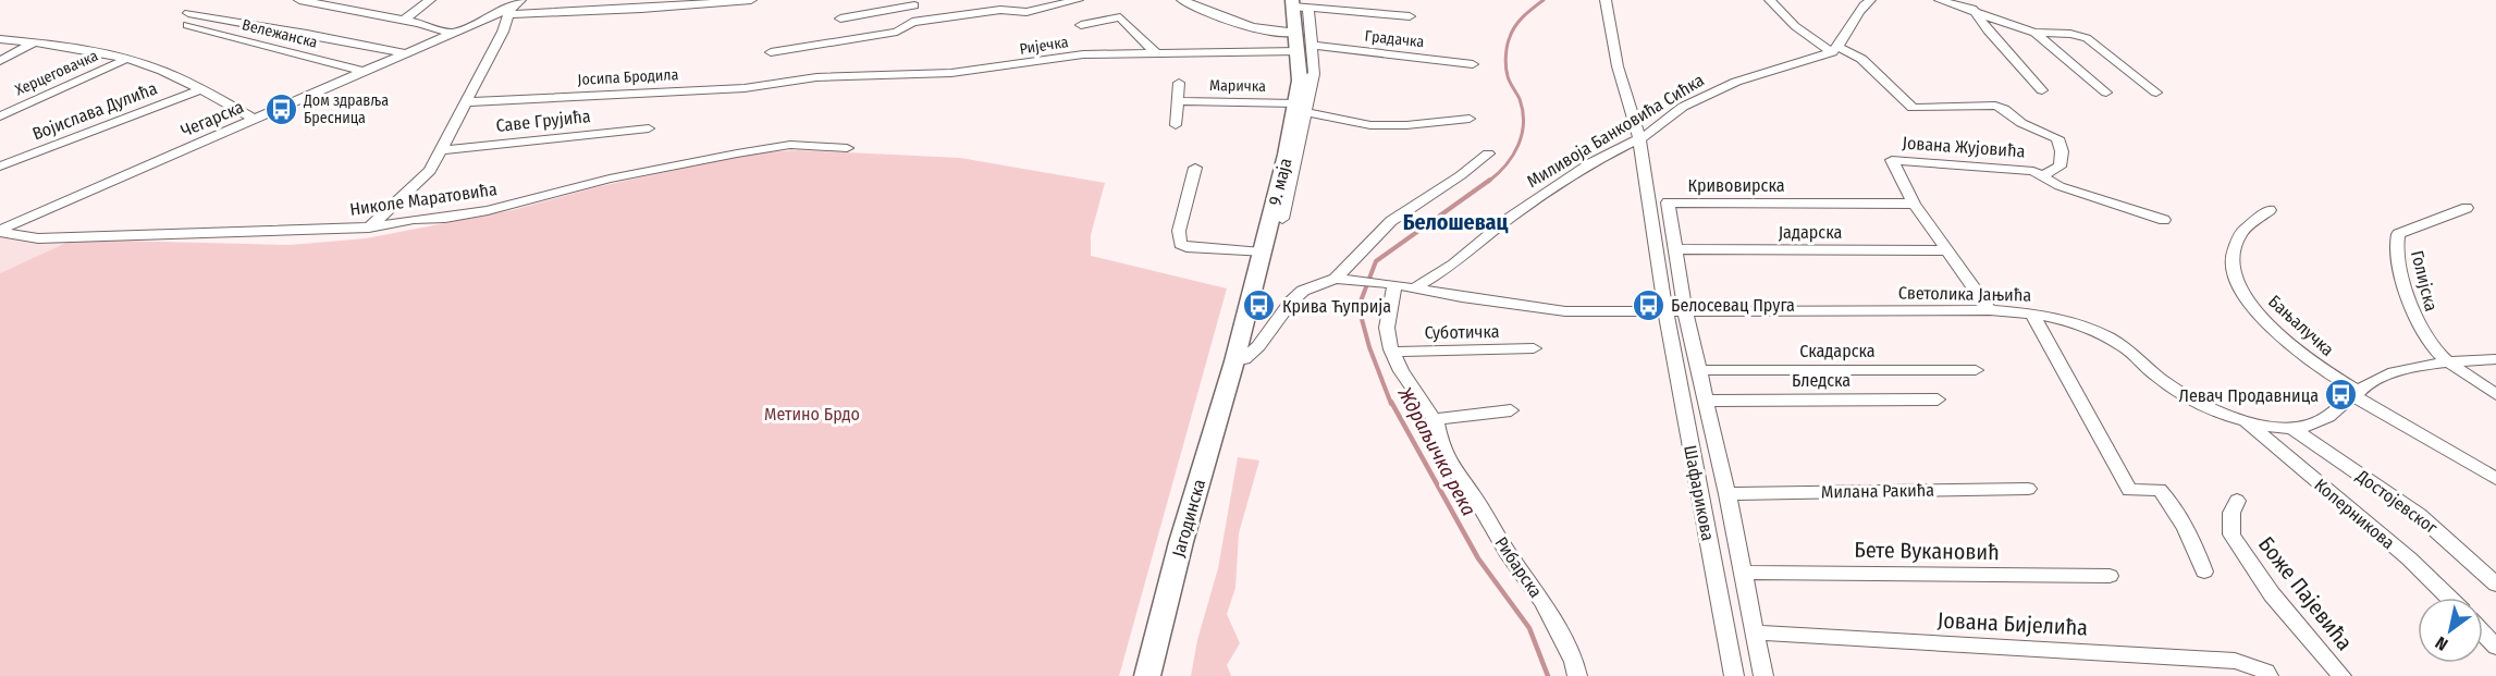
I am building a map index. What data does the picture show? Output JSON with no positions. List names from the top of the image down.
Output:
{
  "streets": {
    "main road": ["9. маја", "Јагодинска"],
    "street": [
      "Вележанска",
      "Градачка",
      "Ријечка",
      "Херцеговачка",
      "Јосипа Бродила",
      "Маричка",
      "Војислава Дулића",
      "Чегарска",
      "Саве Грујића",
      "Миливоја Банковића Сићка",
      "Јована Жујовића",
      "Кривовирска",
      "Николе Маратовића",
      "Јадарска",
      "Голијска",
      "Светолика Јањића",
      "Бањалучка",
      "Суботичка",
      "Скадарска",
      "Бледска",
      "Милана Ракића",
      "Шафарикова",
      "Достојевског",
      "Коперникова",
      "Бете Вукановић",
      "Рибарска",
      "Боже Пајевића",
      "Јована Бијелића"
    ]
  },
  "crossings": [
    ["Вележанска", "Чегарска"],
    ["Градачка", "Ријечка"],
    ["Градачка", "9. маја"],
    ["Ријечка", "Јосипа Бродила"],
    ["Ријечка", "9. маја"],
    ["Маричка", "9. маја"],
    ["Чегарска", "Николе Маратовића"],
    ["Миливоја Банковића Сићка", "Светолика Јањића"],
    ["Миливоја Банковића Сићка", "Шафарикова"],
    ["Јована Жујовића", "Кривовирска"],
    ["Јована Жујовића", "Јадарска"],
    ["Јована Жујовића", "Светолика Јањића"],
    ["9. маја", "Јагодинска"],
    ["Кривовирска", "Јадарска"],
    ["Кривовирска", "Светолика Јањића"],
    ["Кривовирска", "Скадарска"],
    ["Кривовирска", "Бледска"],
    ["Кривовирска", "Милана Ракића"],
    ["Кривовирска", "Бете Вукановић"],
    ["Кривовирска", "Јована Бијелића"],
    ["Голијска", "Светолика Јањића"],
    ["Светолика Јањића", "Бањалучка"],
    ["Светолика Јањића", "Шафарикова"],
    ["Светолика Јањића", "Достојевског"],
    ["Светолика Јањића", "Коперникова"],
    ["Светолика Јањића", "Рибарска"],
    ["Суботичка", "Рибарска"]
  ],
  "districts": ["Белошевац"],
  "water": ["Ждраљичка река"],
  "parks": ["Метино Брдо"],
  "places": {
    "bus stop": [
      "Дом здравља Бресница",
      "Белосевац Пруга",
      "Крива Ћуприја",
      "Левач Продавница"
    ]
  },
  "north": "bottom left"
}
